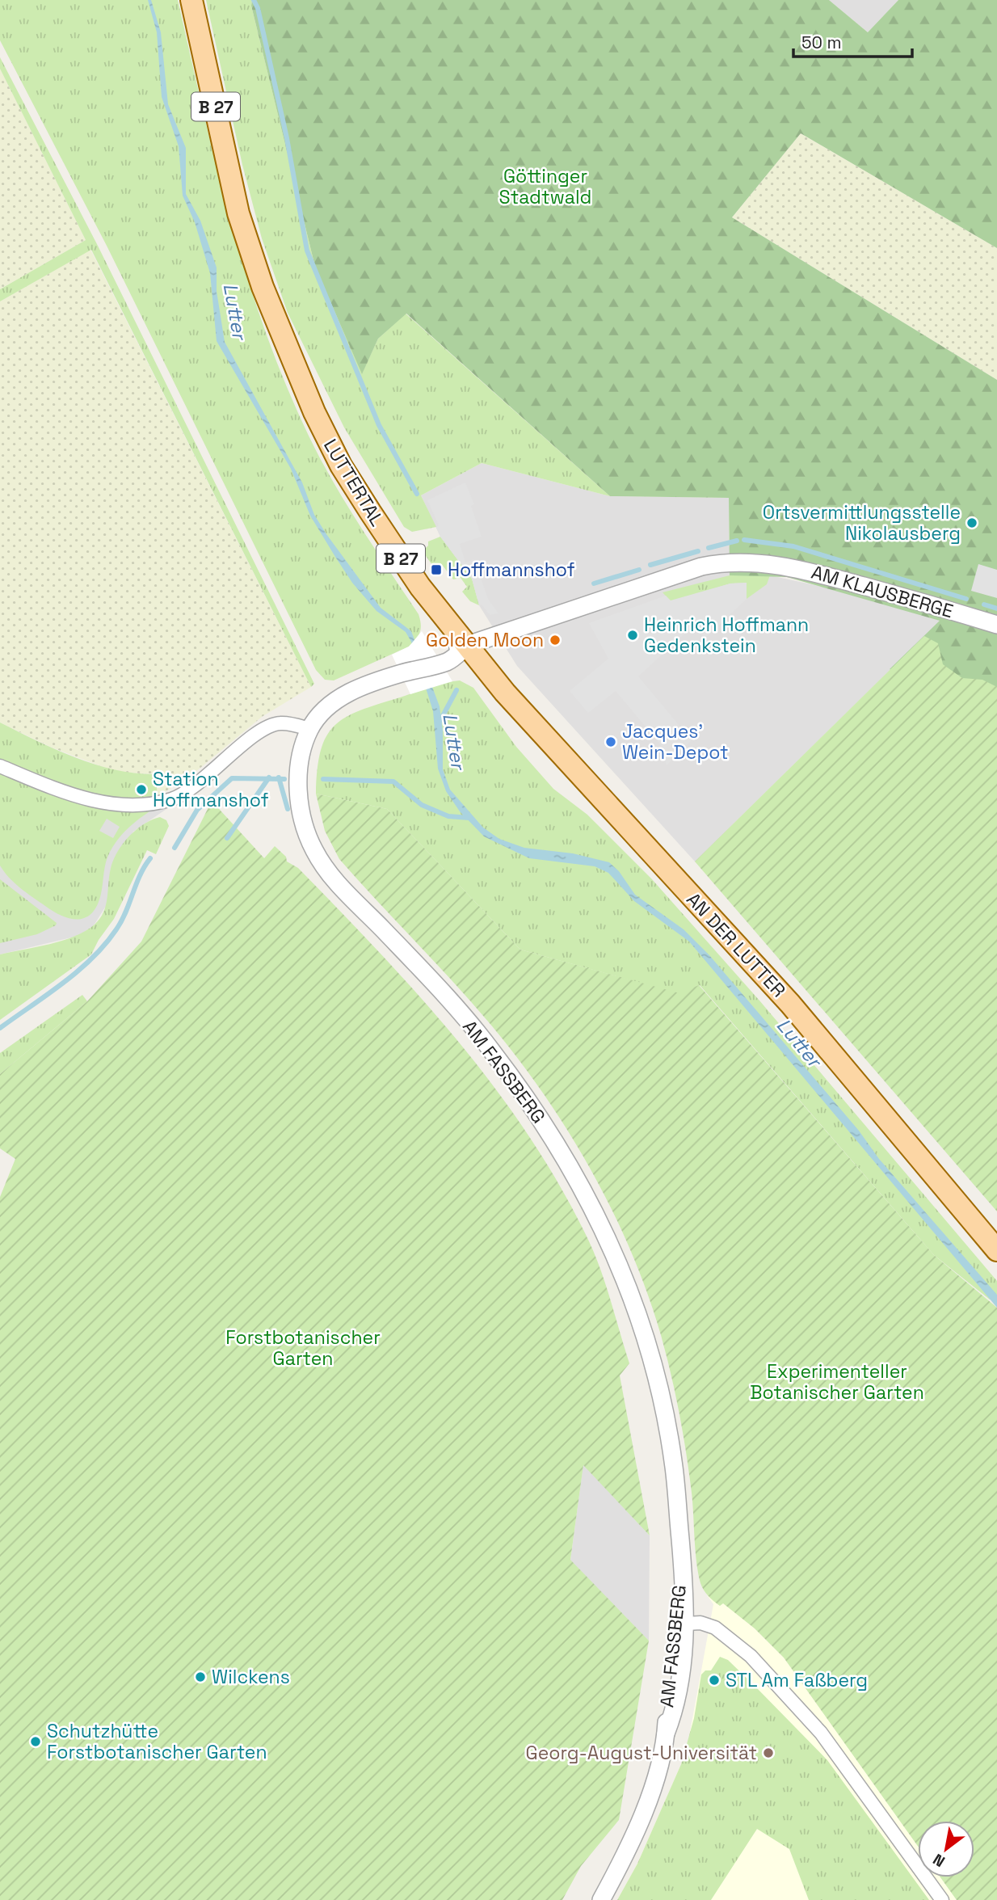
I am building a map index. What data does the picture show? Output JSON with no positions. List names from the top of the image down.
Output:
{
  "streets": {
    "main road": ["B 27", "LUTTERTAL", "AN DER LUTTER"],
    "street": ["AM KLAUSBERGE", "AM FASSBERG"]
  },
  "crossings": [
    ["LUTTERTAL", "AM KLAUSBERGE"],
    ["LUTTERTAL", "AN DER LUTTER"],
    ["LUTTERTAL", "AM FASSBERG"],
    ["AM KLAUSBERGE", "AN DER LUTTER"],
    ["AM KLAUSBERGE", "AM FASSBERG"],
    ["AN DER LUTTER", "AM FASSBERG"]
  ],
  "water": ["Lutter"],
  "parks": ["Göttinger Stadtwald", "Forstbotanischer Garten", "Experimenteller Botanischer Garten"],
  "places": {
    "other": [
      "Ortsvermittlungsstelle Nikolausberg",
      "Heinrich Hoffmann Gedenkstein",
      "Golden Moon",
      "Jacques' Wein-Depot",
      "Station Hoffmanshof",
      "Wilckens",
      "STL Am Faßberg",
      "Schutzhütte Forstbotanischer Garten",
      "Georg-August-Universität"
    ],
    "transit": ["Hoffmannshof"]
  },
  "scale_bar": "50 m",
  "north": "bottom left"
}
